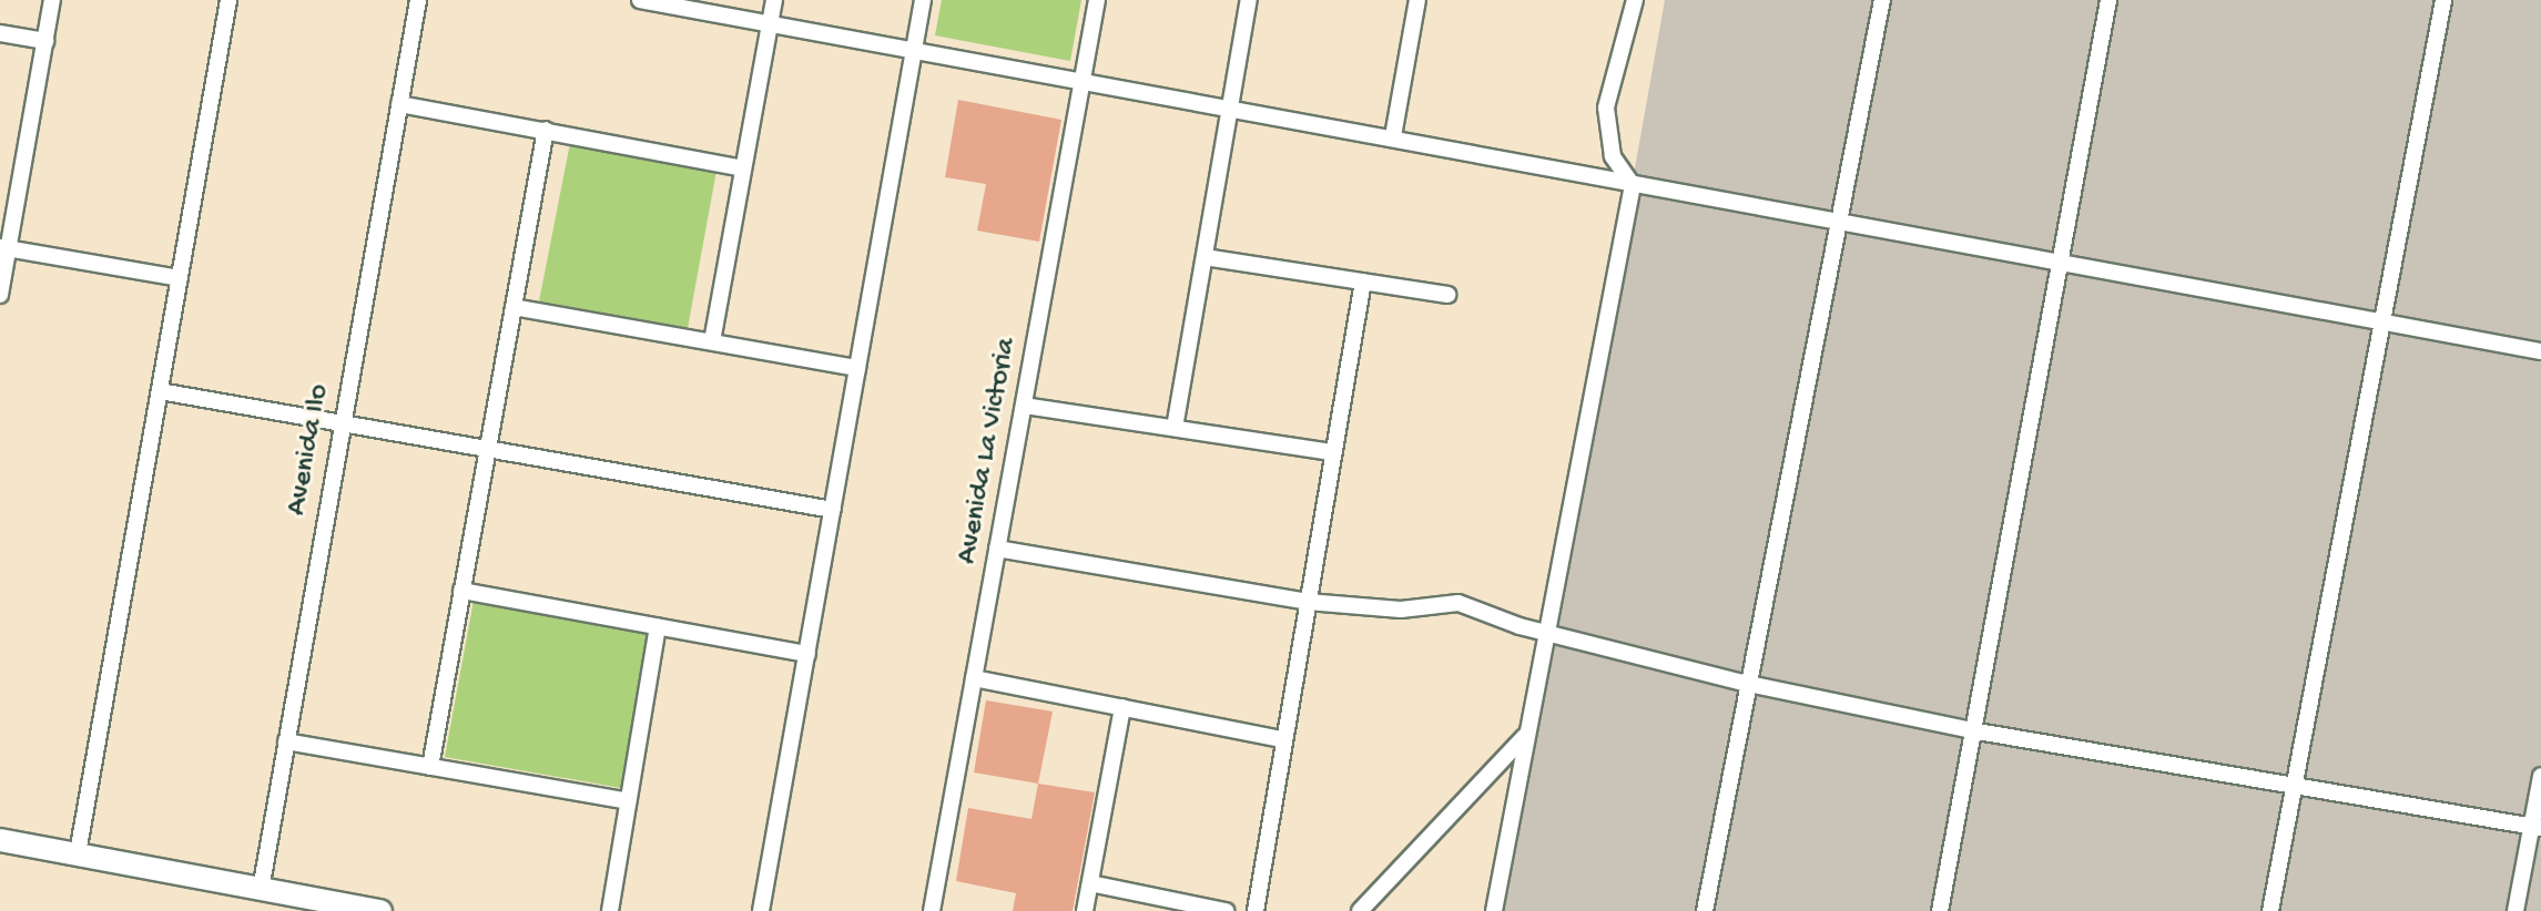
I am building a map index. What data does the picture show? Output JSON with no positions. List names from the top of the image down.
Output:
{
  "streets": {
    "street": ["Avenida Ilo", "Avenida La Victoria"]
  }
}
